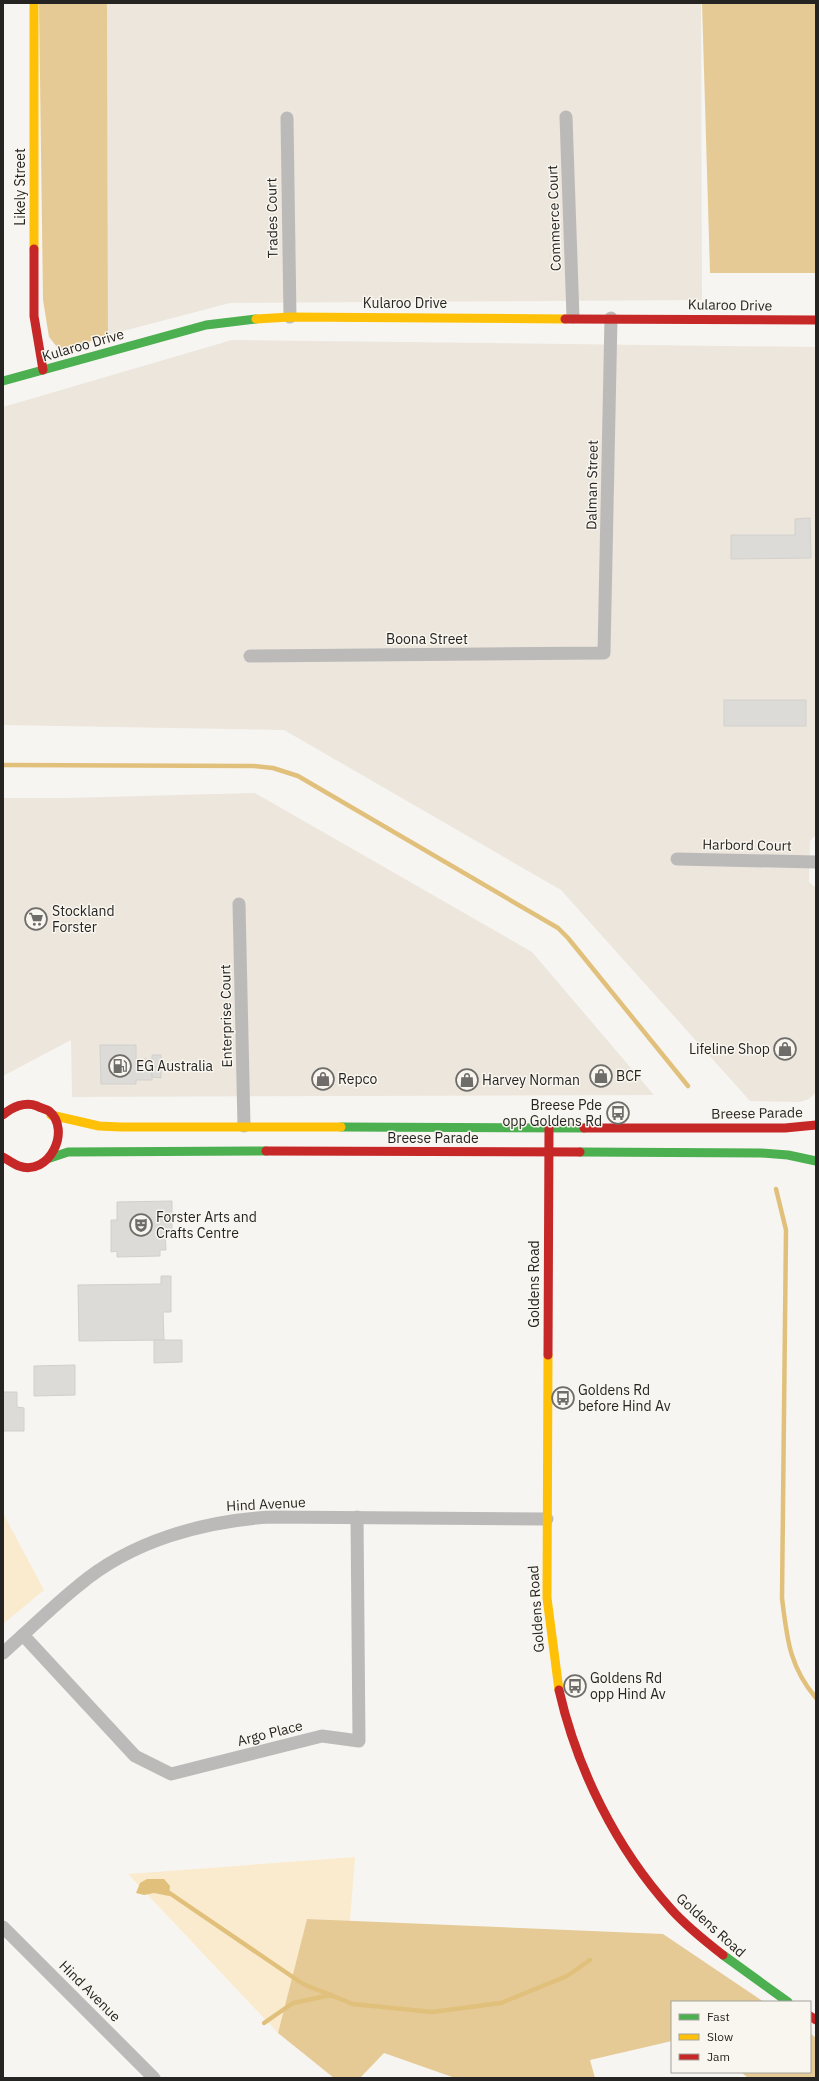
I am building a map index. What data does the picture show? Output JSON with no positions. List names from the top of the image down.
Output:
{
  "streets": {
    "main road": [
      "Likely Street",
      "Kularoo Drive",
      "Breese Parade",
      "Goldens Road"
    ],
    "street": [
      "Trades Court",
      "Commerce Court",
      "Dalman Street",
      "Boona Street",
      "Harbord Court",
      "Enterprise Court",
      "Hind Avenue",
      "Argo Place"
    ]
  },
  "crossings": [
    ["Likely Street", "Kularoo Drive"],
    ["Trades Court", "Kularoo Drive"],
    ["Commerce Court", "Kularoo Drive"],
    ["Kularoo Drive", "Dalman Street"],
    ["Dalman Street", "Boona Street"],
    ["Enterprise Court", "Breese Parade"],
    ["Breese Parade", "Goldens Road"],
    ["Goldens Road", "Hind Avenue"],
    ["Hind Avenue", "Argo Place"]
  ],
  "places": {
    "supermarket": ["Stockland Forster"],
    "shop": [
      "Lifeline Shop",
      "BCF",
      "Repco",
      "Harvey Norman"
    ],
    "fuel station": ["EG Australia"],
    "bus stop": ["Breese Pde opp Goldens Rd", "Goldens Rd before Hind Av", "Goldens Rd opp Hind Av"],
    "theatre": ["Forster Arts and Crafts Centre"]
  },
  "legend": ["Fast", "Slow", "Jam"]
}
